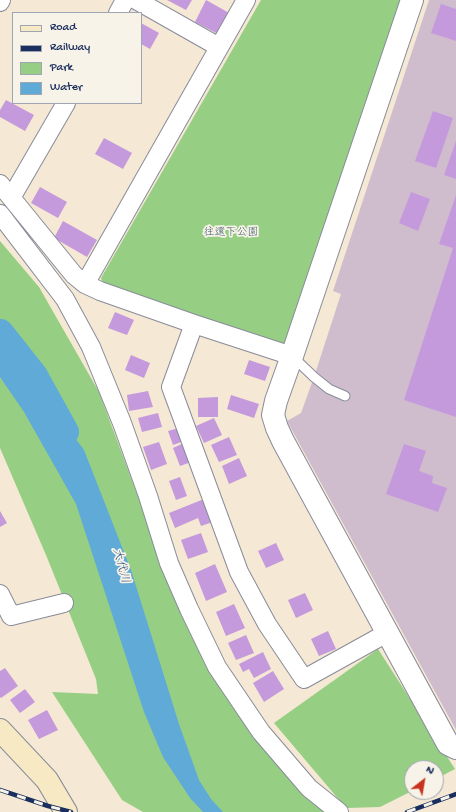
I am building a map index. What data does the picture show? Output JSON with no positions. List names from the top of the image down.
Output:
{
  "water": ["大代川"],
  "parks": ["往還下公園"],
  "legend": [
    "Road",
    "Railway",
    "Park",
    "Water"
  ],
  "north": "top right"
}
